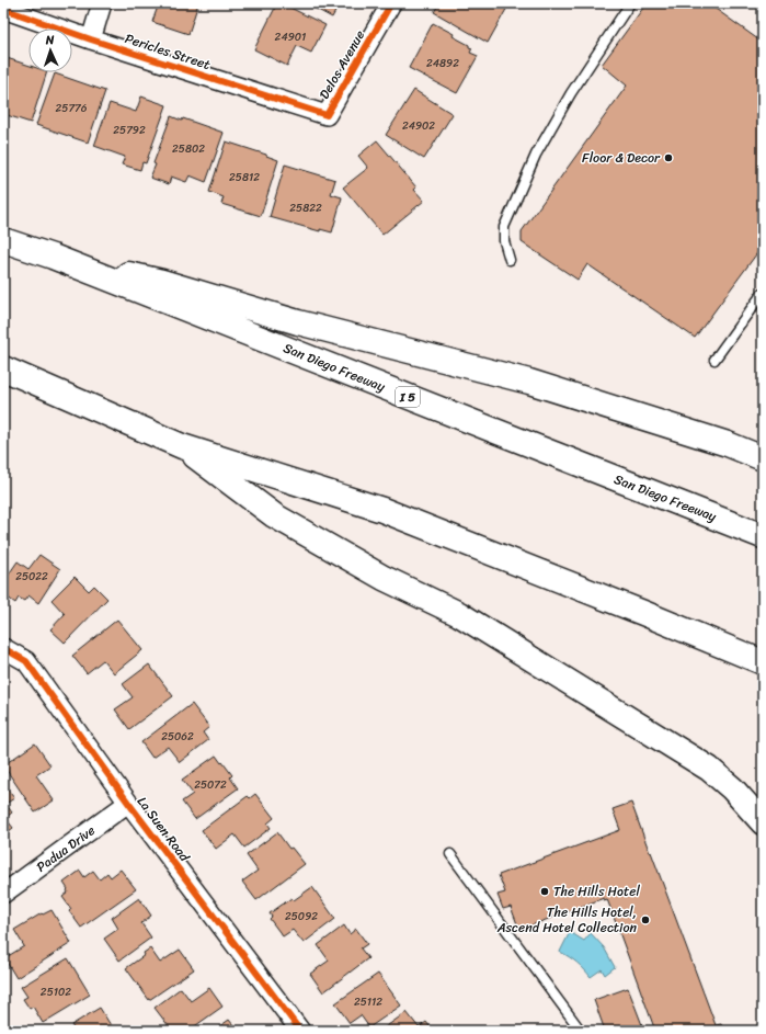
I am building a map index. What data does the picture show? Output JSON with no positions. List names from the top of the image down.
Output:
{
  "streets": {
    "highway": ["San Diego Freeway", "I 5"],
    "street": [
      "Pericles Street",
      "Delos Avenue",
      "La Suen Road",
      "Padua Drive"
    ]
  },
  "crossings": [
    ["Pericles Street", "Delos Avenue"],
    ["La Suen Road", "Padua Drive"]
  ],
  "places": ["Floor & Decor", "The Hills Hotel", "The Hills Hotel, Ascend Hotel Collection"],
  "house_numbers": [
    "24901",
    "24892",
    "25776",
    "24902",
    "25792",
    "25802",
    "25812",
    "25822",
    "25022",
    "25062",
    "25072",
    "25092",
    "25102",
    "25112"
  ],
  "north": "top"
}
